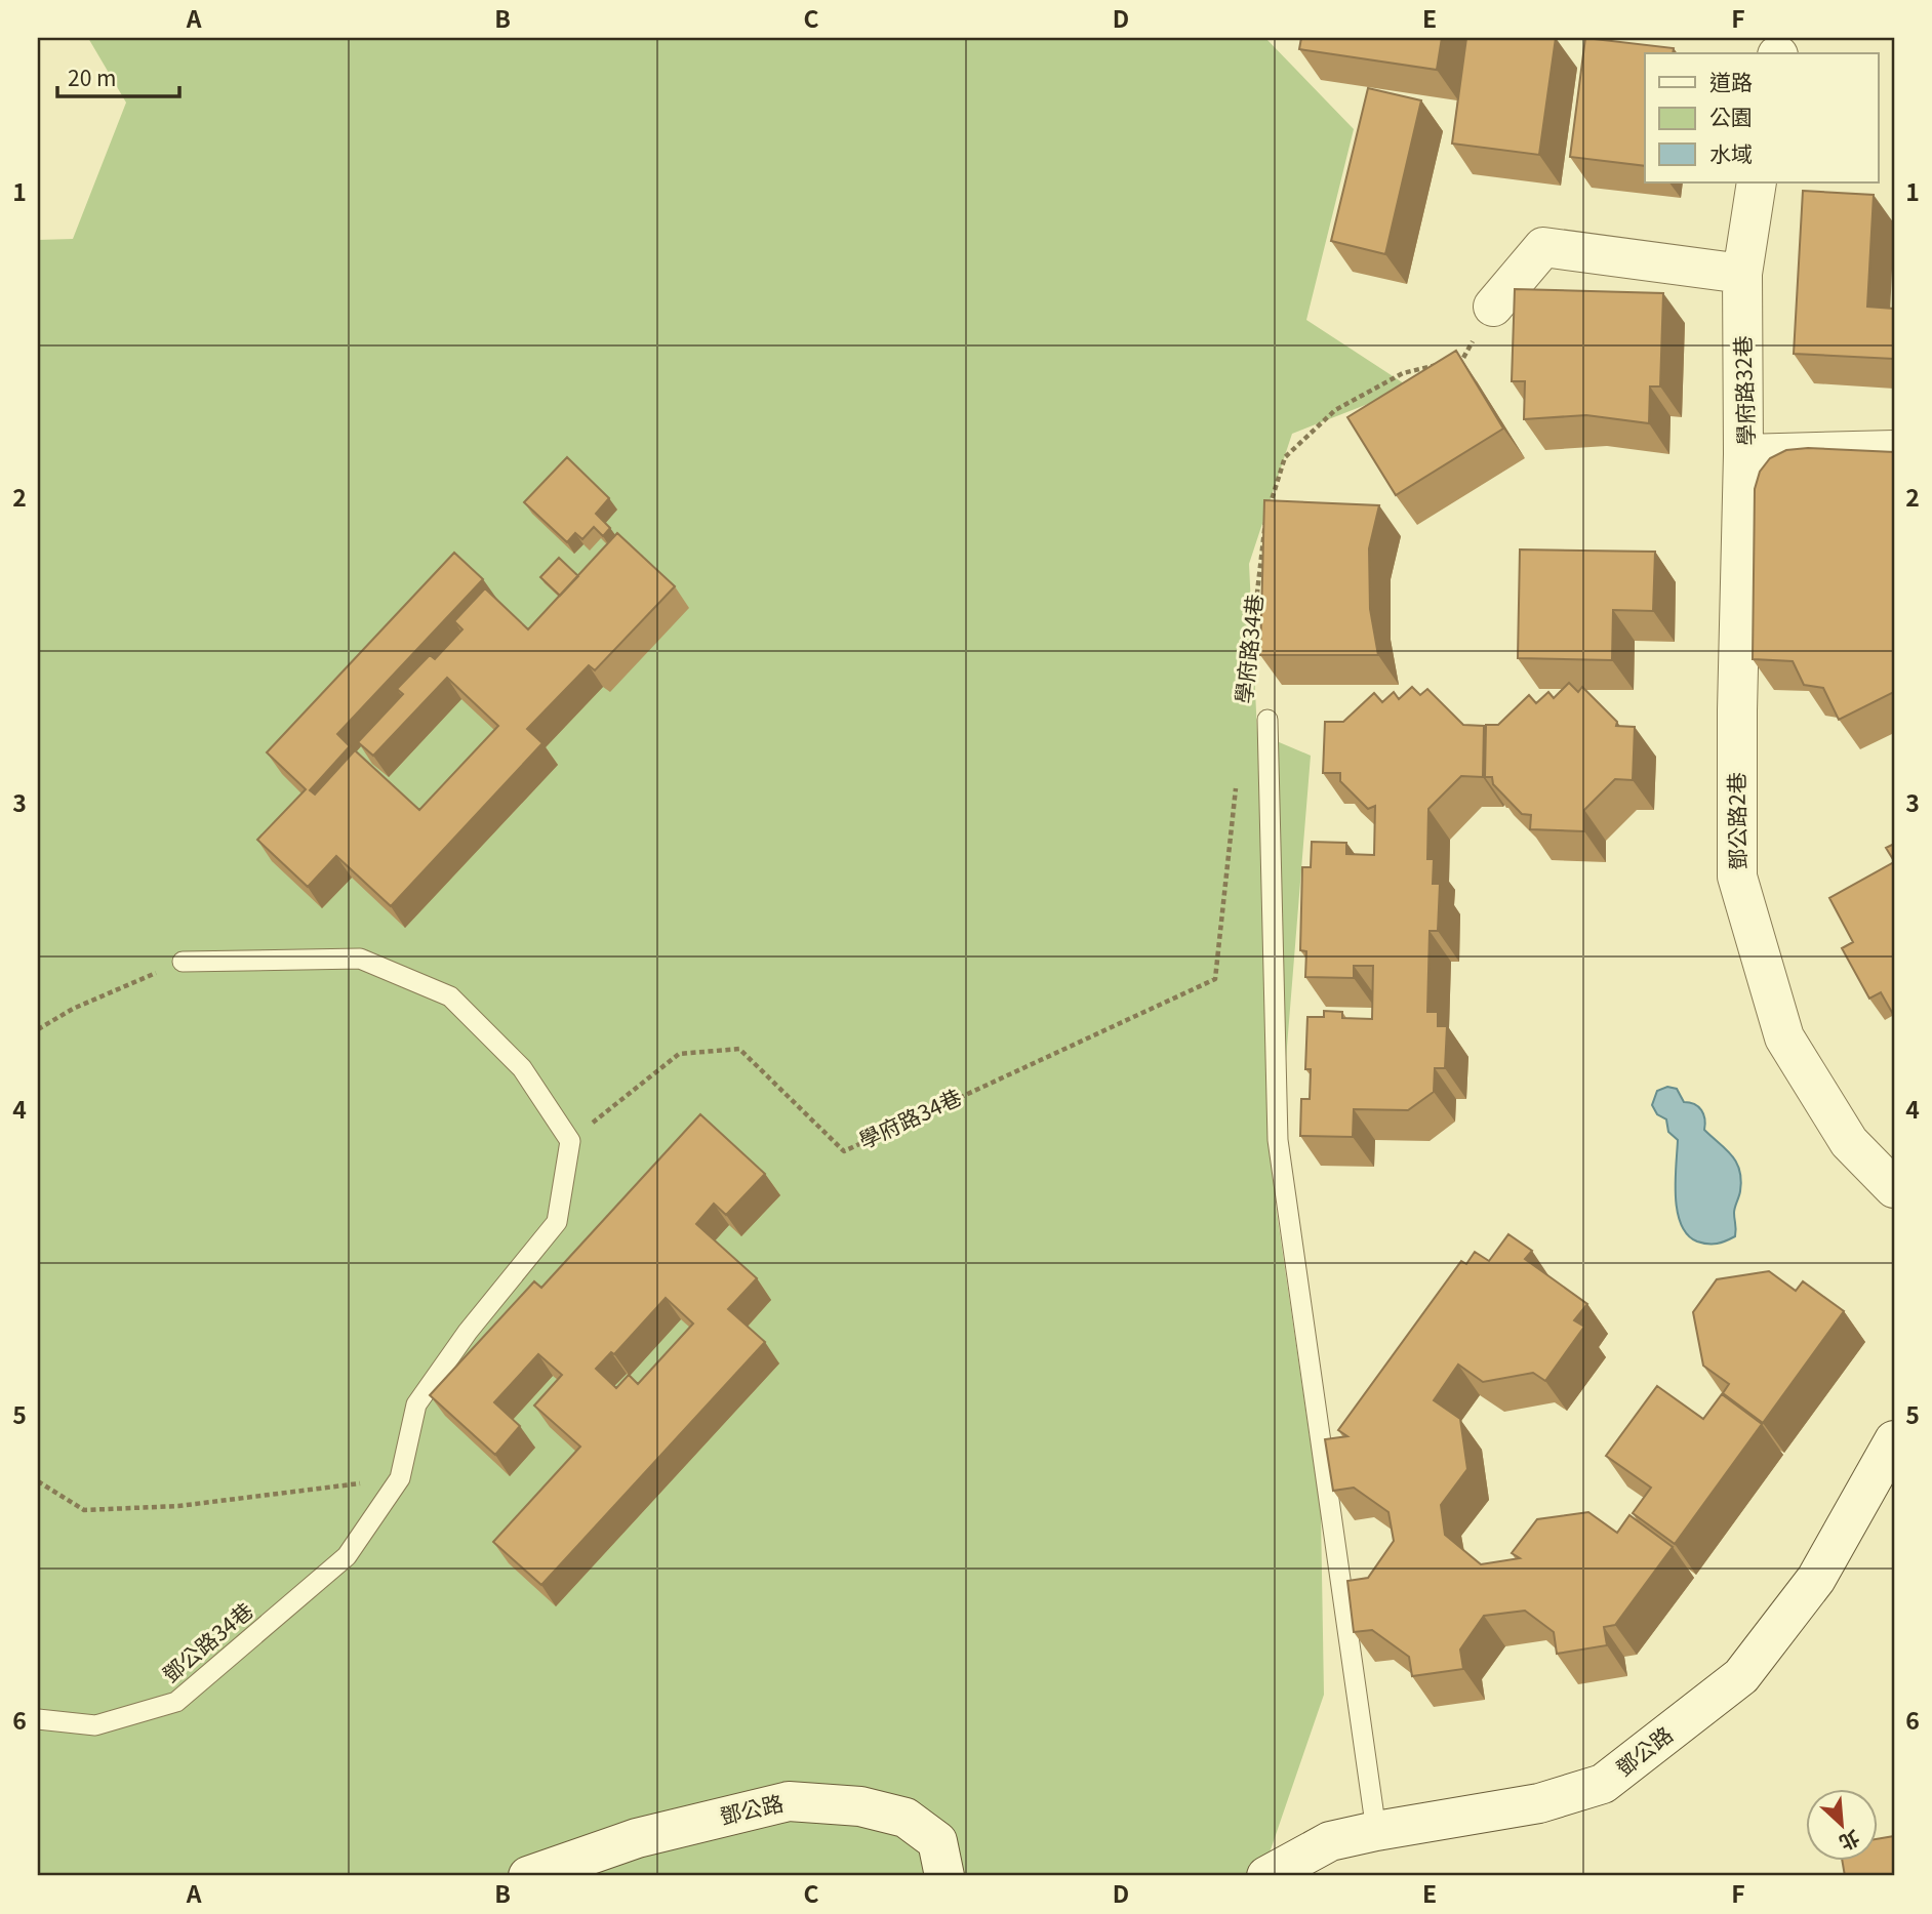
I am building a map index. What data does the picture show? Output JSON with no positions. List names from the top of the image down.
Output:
{
  "streets": {
    "street": ["學府路32巷", "鄧公路2巷", "鄧公路"],
    "lane": ["鄧公路34巷"],
    "path": ["學府路34巷"]
  },
  "crossings": [
    ["學府路32巷", "鄧公路2巷"]
  ],
  "legend": ["道路", "公園", "水域"],
  "scale_bar": "20 m",
  "north": "bottom right",
  "grid": {
    "columns": [
      "A",
      "B",
      "C",
      "D",
      "E",
      "F"
    ],
    "rows": [
      "1",
      "2",
      "3",
      "4",
      "5",
      "6"
    ]
  }
}
